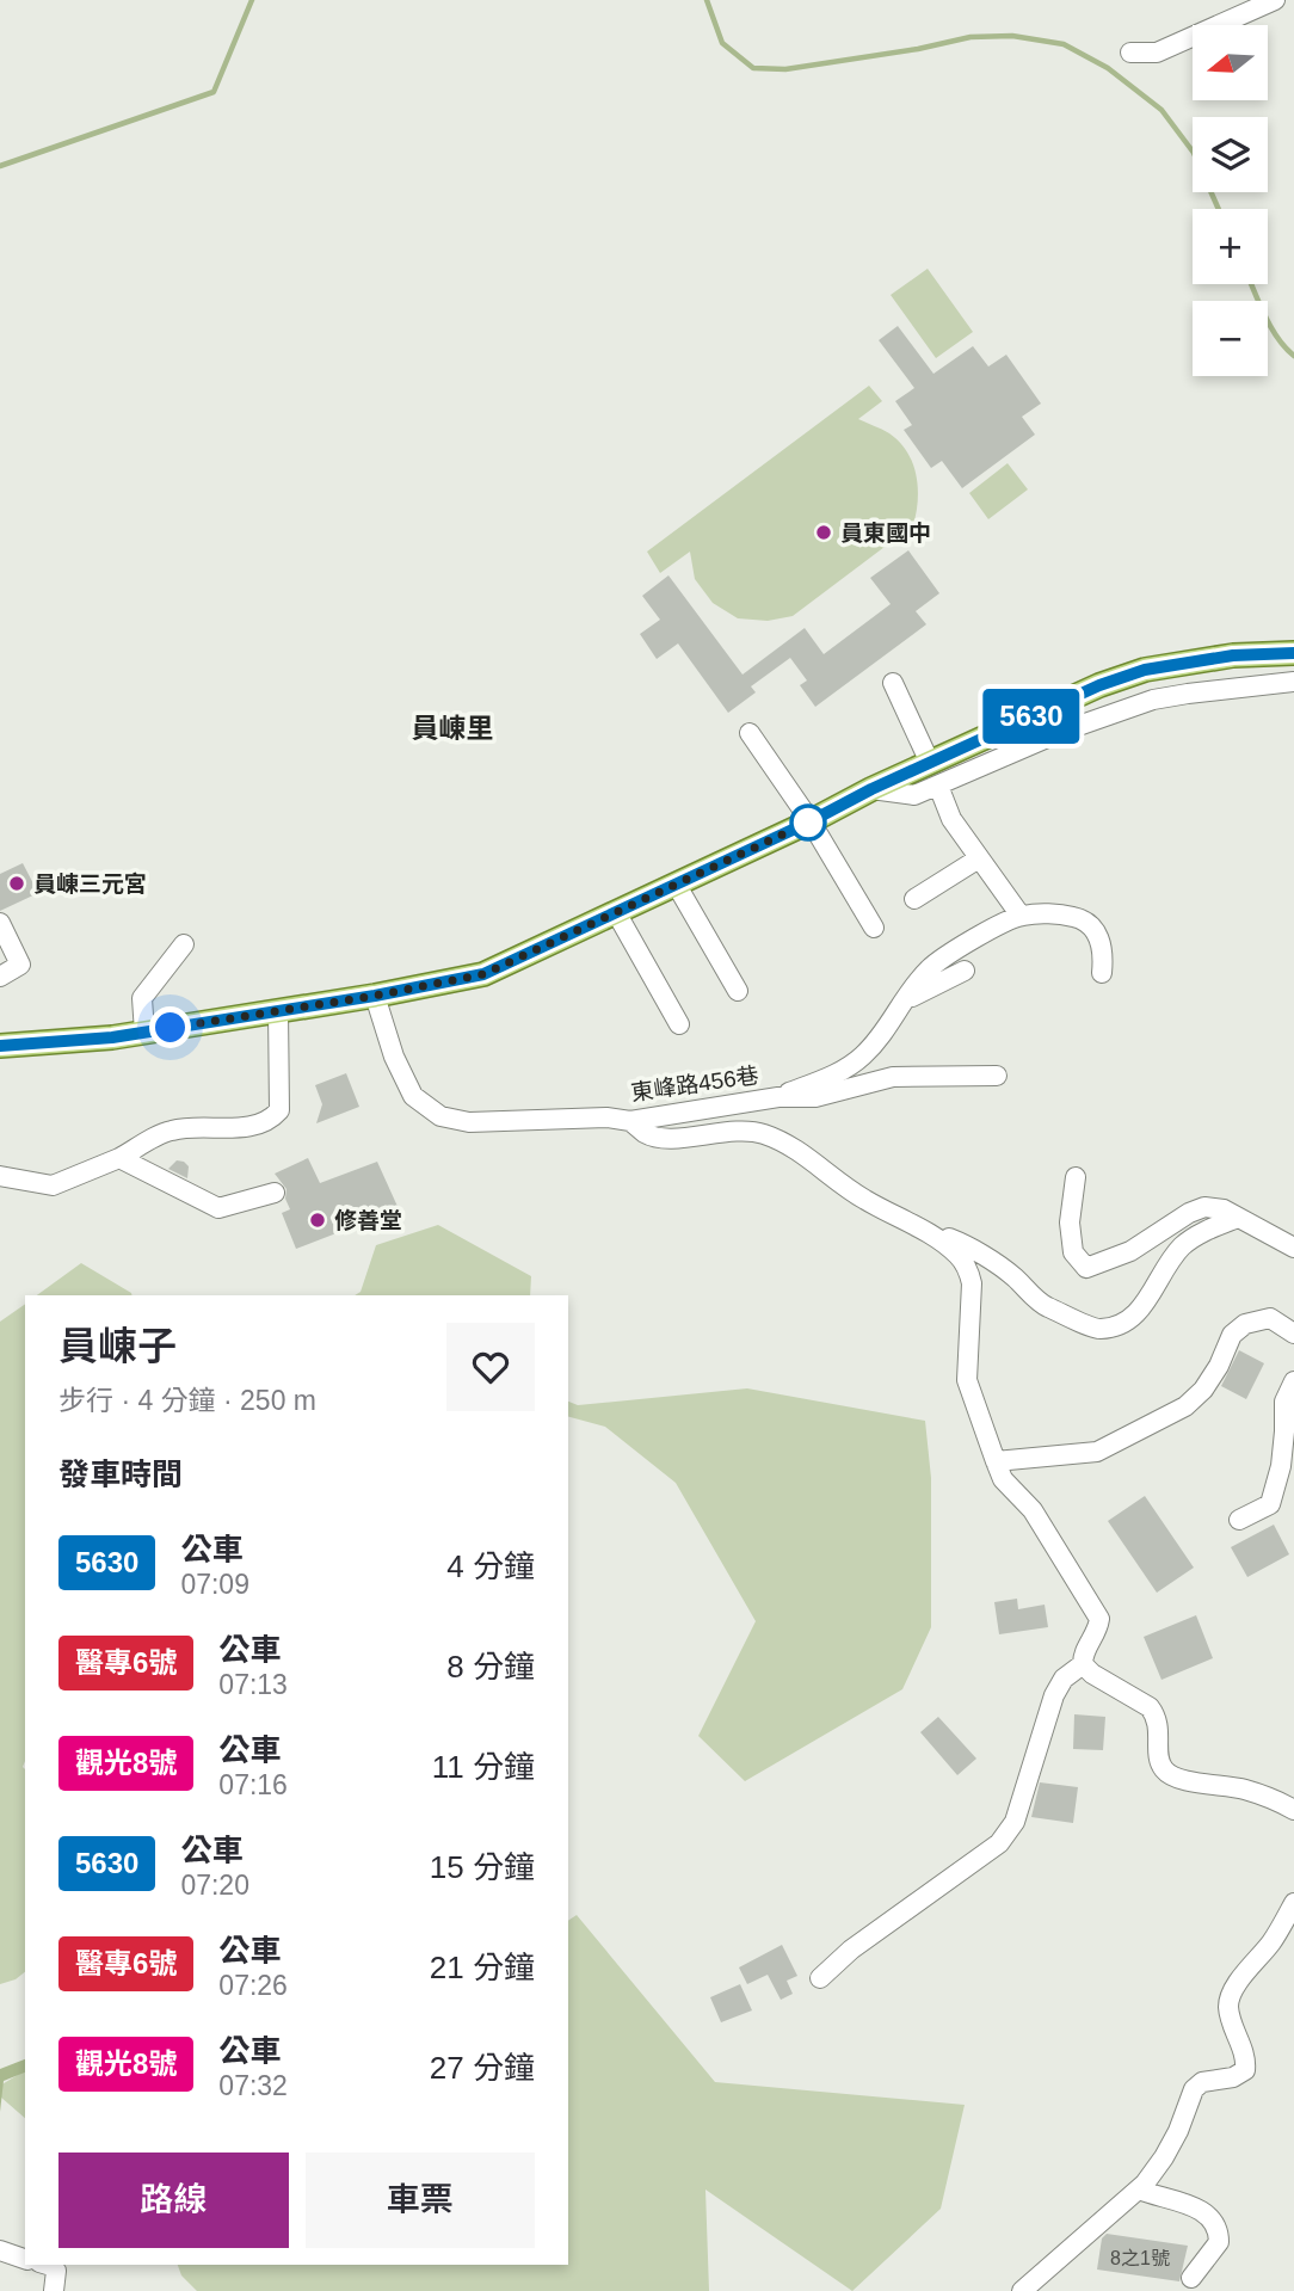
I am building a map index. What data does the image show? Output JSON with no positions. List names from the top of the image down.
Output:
{
  "streets": {
    "street": ["東峰路456巷"]
  },
  "districts": ["員崠里"],
  "places": ["員東國中", "員崠三元宮", "修善堂"],
  "lines": ["bus line 5630"],
  "house_numbers": ["8之1號"],
  "north": "left",
  "page": {
    "on_map": "5630",
    "map_buttons": ["+", "−"],
    "heading": [
      ["員崠子", "步行 · 4 分鐘 · 250 m"],
      "發車時間"
    ],
    "list": [
      {
        "mark": "5630",
        "name": "公車",
        "note": "07:09",
        "value": "4 分鐘"
      },
      {
        "mark": "醫專6號",
        "name": "公車",
        "note": "07:13",
        "value": "8 分鐘"
      },
      {
        "mark": "觀光8號",
        "name": "公車",
        "note": "07:16",
        "value": "11 分鐘"
      },
      {
        "mark": "5630",
        "name": "公車",
        "note": "07:20",
        "value": "15 分鐘"
      },
      {
        "mark": "醫專6號",
        "name": "公車",
        "note": "07:26",
        "value": "21 分鐘"
      },
      {
        "mark": "觀光8號",
        "name": "公車",
        "note": "07:32",
        "value": "27 分鐘"
      }
    ],
    "buttons": ["路線", "車票"]
  }
}
